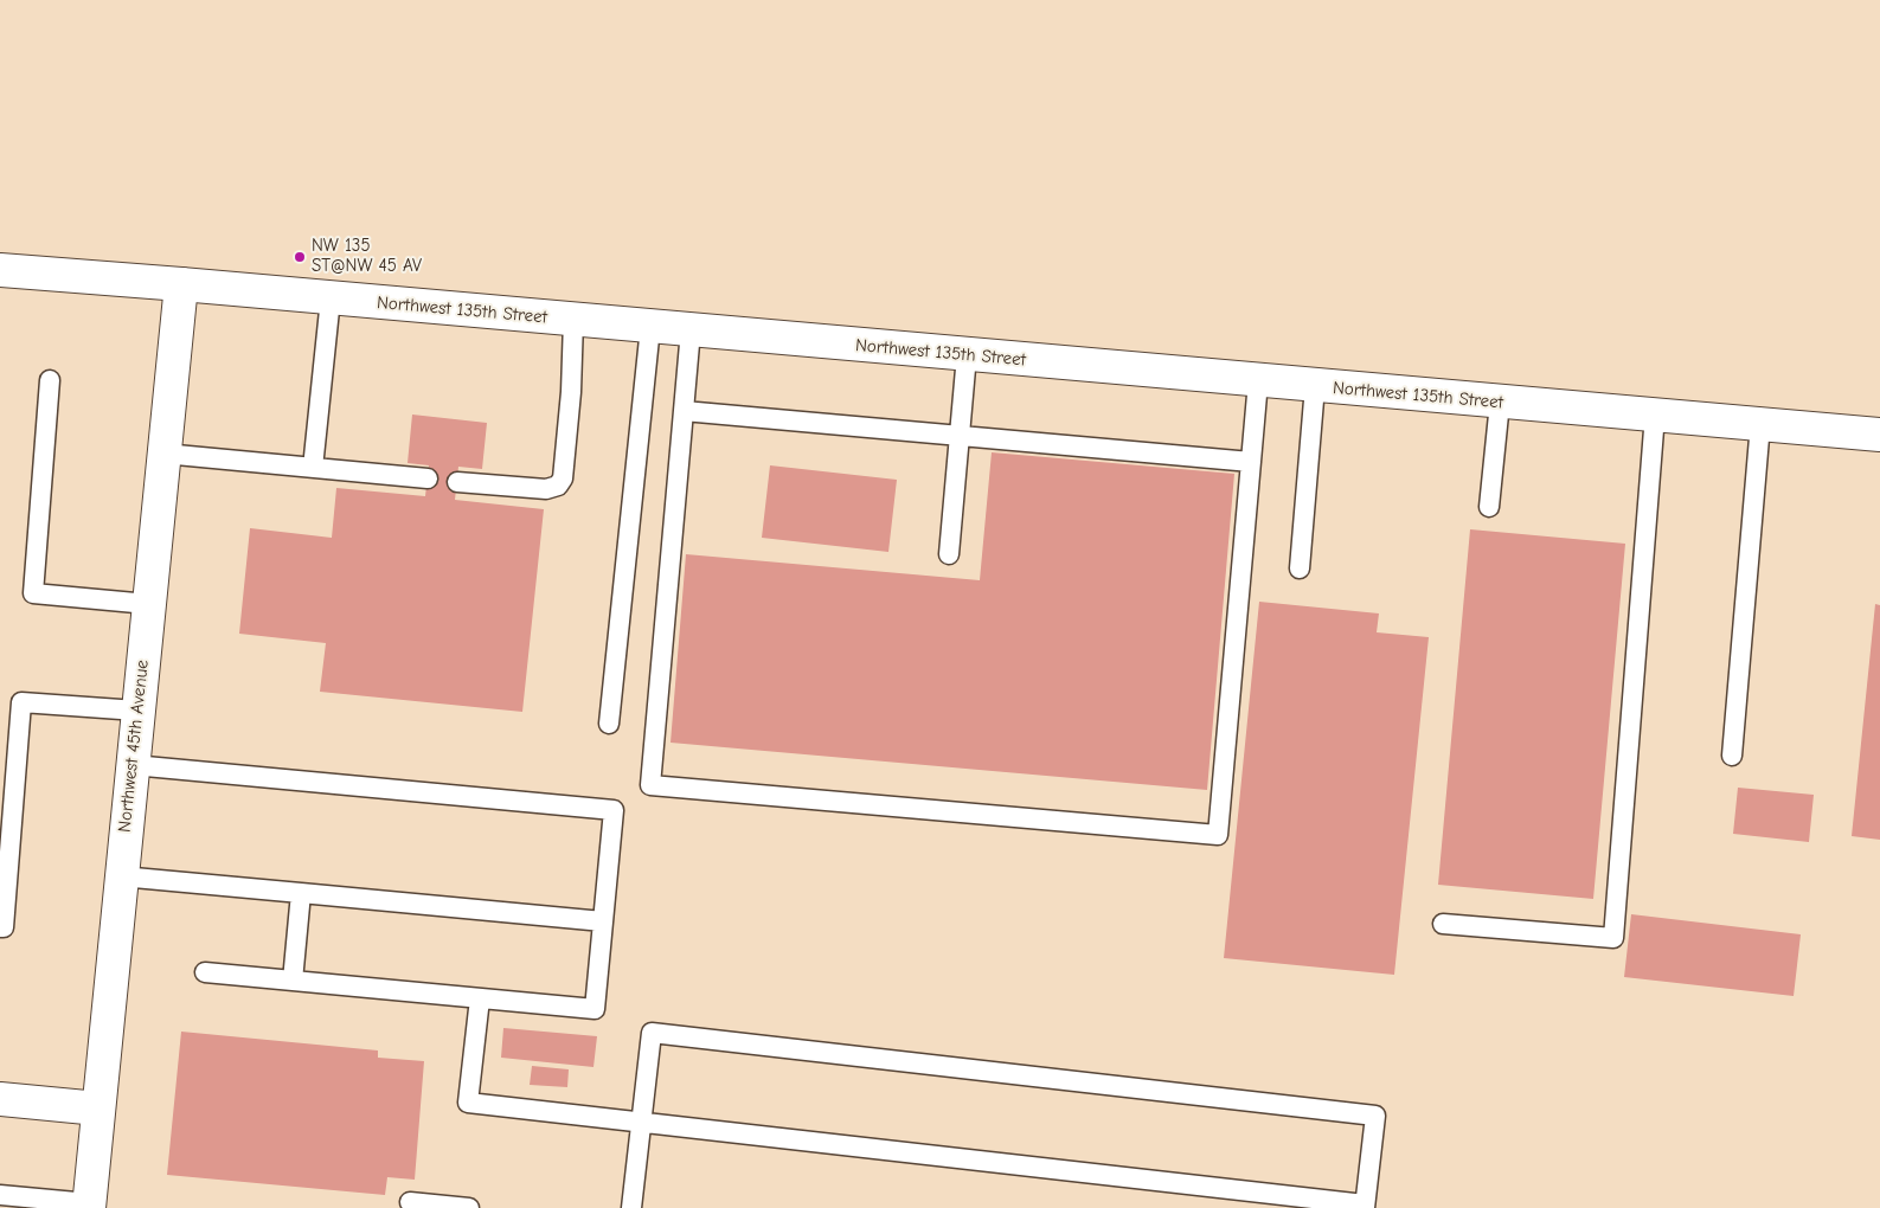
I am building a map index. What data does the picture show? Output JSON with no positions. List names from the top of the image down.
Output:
{
  "streets": {
    "main road": ["Northwest 135th Street", "Northwest 45th Avenue"]
  },
  "crossings": [
    ["Northwest 135th Street", "Northwest 45th Avenue"]
  ],
  "places": ["NW 135 ST@NW 45 AV"]
}
